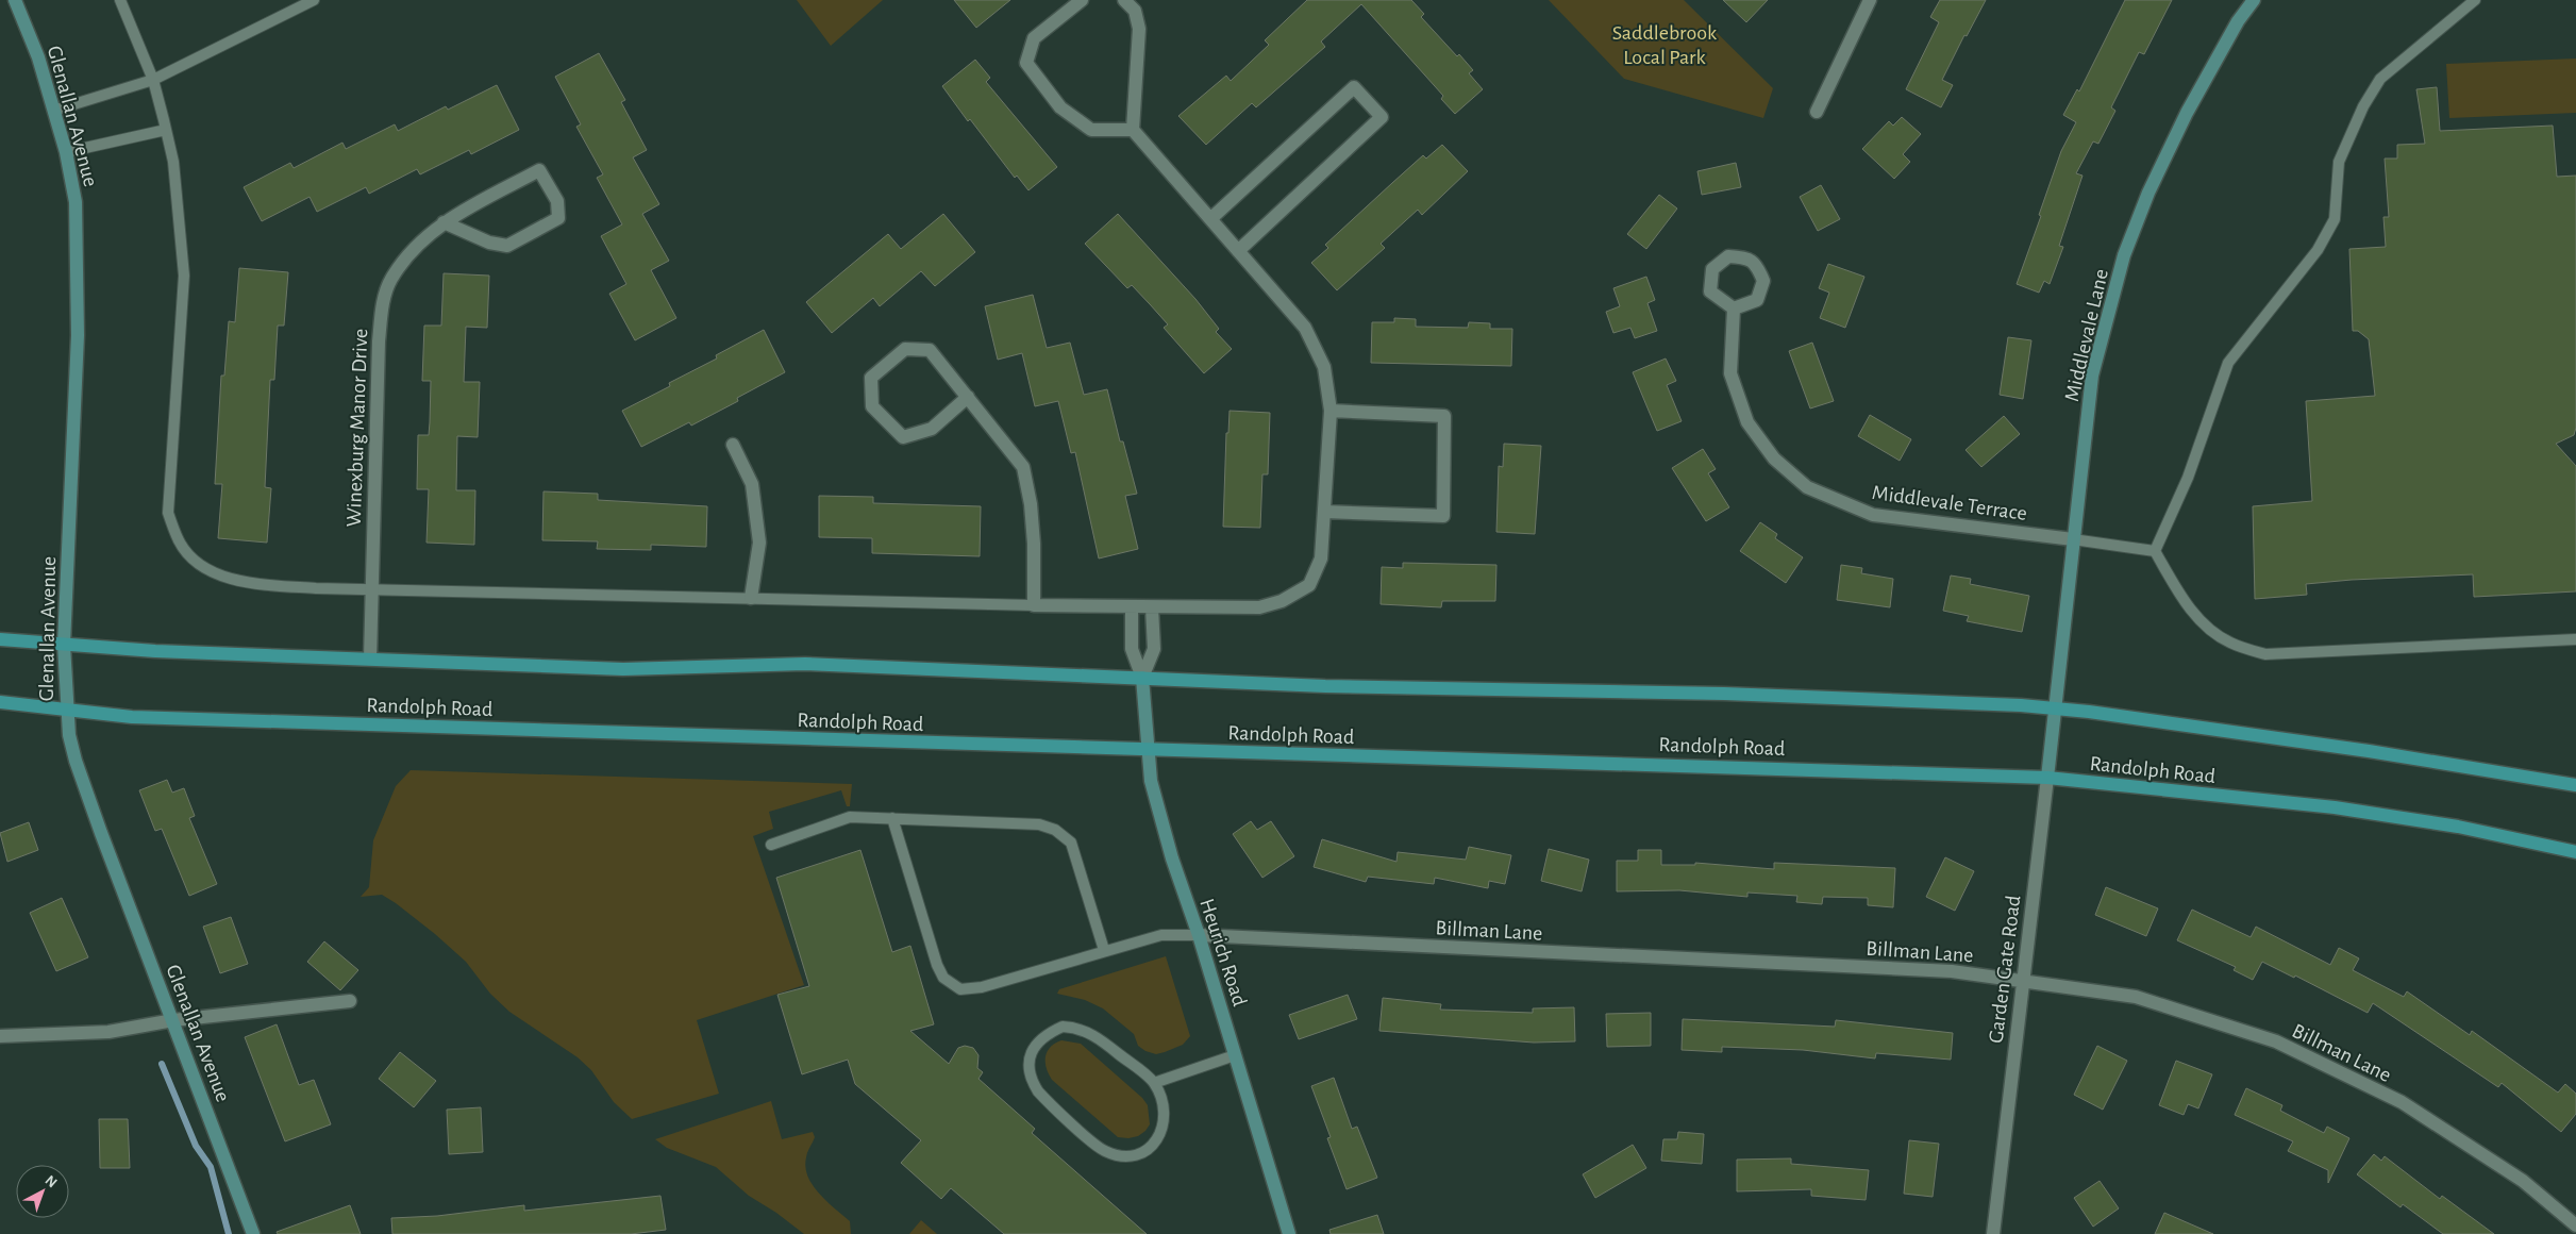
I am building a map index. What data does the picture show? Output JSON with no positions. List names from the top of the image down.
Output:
{
  "streets": {
    "main road": ["Randolph Road"],
    "street": [
      "Glenallan Avenue",
      "Middlevale Lane",
      "Winexburg Manor Drive",
      "Middlevale Terrace",
      "Billman Lane",
      "Heurich Road",
      "Garden Gate Road"
    ]
  },
  "crossings": [
    ["Glenallan Avenue", "Randolph Road"],
    ["Middlevale Lane", "Middlevale Terrace"],
    ["Middlevale Lane", "Garden Gate Road"],
    ["Randolph Road", "Heurich Road"],
    ["Randolph Road", "Garden Gate Road"],
    ["Billman Lane", "Heurich Road"],
    ["Billman Lane", "Garden Gate Road"]
  ],
  "parks": ["Saddlebrook Local Park"],
  "north": "top right"
}
